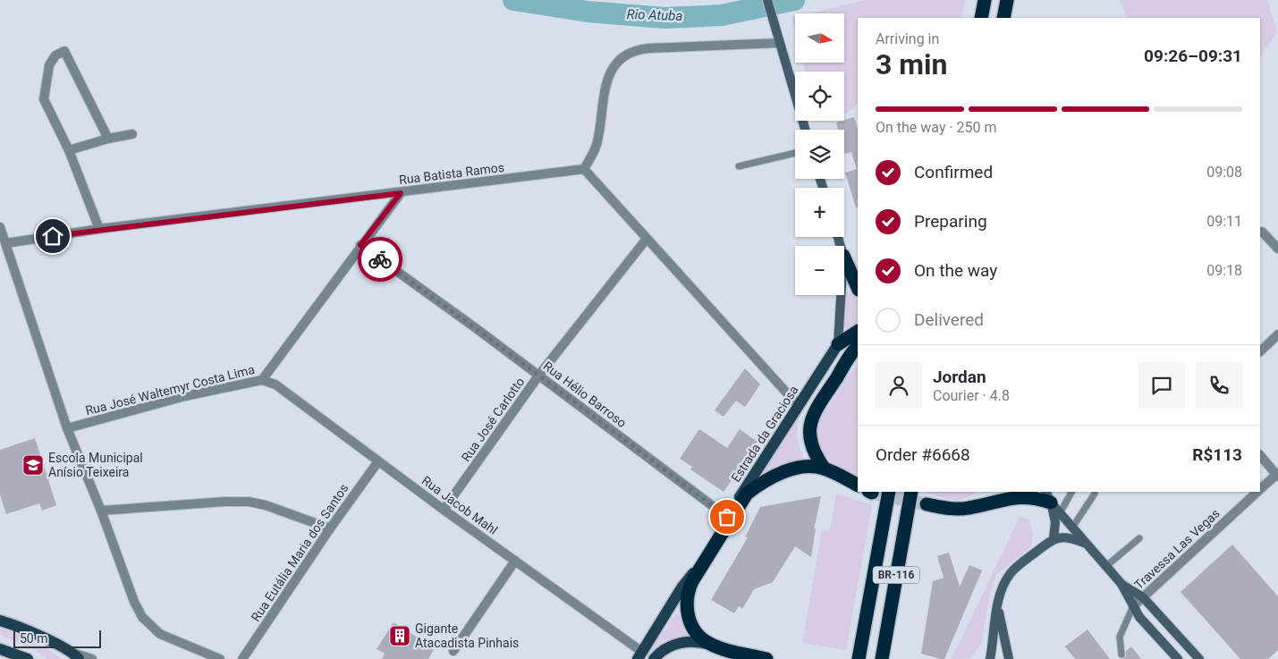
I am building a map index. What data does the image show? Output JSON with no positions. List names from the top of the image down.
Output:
{
  "streets": {
    "highway": ["BR-116"],
    "main road": ["Estrada da Graciosa"],
    "street": [
      "Rua Batista Ramos",
      "Rua José Waltemyr Costa Lima",
      "Rua Hélio Barroso",
      "Rua José Carlotto",
      "Rua Jacob Mahl",
      "Travessa Las Vegas",
      "Rua Eutália Maria dos Santos"
    ]
  },
  "crossings": [
    ["Rua Batista Ramos", "Rua José Waltemyr Costa Lima"],
    ["Rua José Waltemyr Costa Lima", "Rua Hélio Barroso"],
    ["Rua José Waltemyr Costa Lima", "Rua Jacob Mahl"],
    ["Rua Hélio Barroso", "Rua José Carlotto"],
    ["Rua Hélio Barroso", "Estrada da Graciosa"],
    ["Rua José Carlotto", "Rua Jacob Mahl"],
    ["Estrada da Graciosa", "Rua Jacob Mahl"],
    ["Rua Jacob Mahl", "Rua Eutália Maria dos Santos"]
  ],
  "water": ["Rio Atuba"],
  "places": {
    "school or university": ["Escola Municipal Anísio Teixeira"],
    "building": ["Gigante Atacadista Pinhais"]
  },
  "scale_bar": "50 m",
  "north": "right",
  "page": {
    "map_buttons": ["+", "−"],
    "heading": ["3 min", "Arriving in", "09:26–09:31"],
    "panel": [
      "Jordan",
      "Courier · 4.8",
      "Order #6668",
      "R$113"
    ],
    "bar": "On the way · 250 m",
    "list": [
      ["Confirmed", "09:08"],
      ["Preparing", "09:11"],
      ["On the way", "09:18"],
      "Delivered"
    ],
    "scale": "50 m"
  }
}
